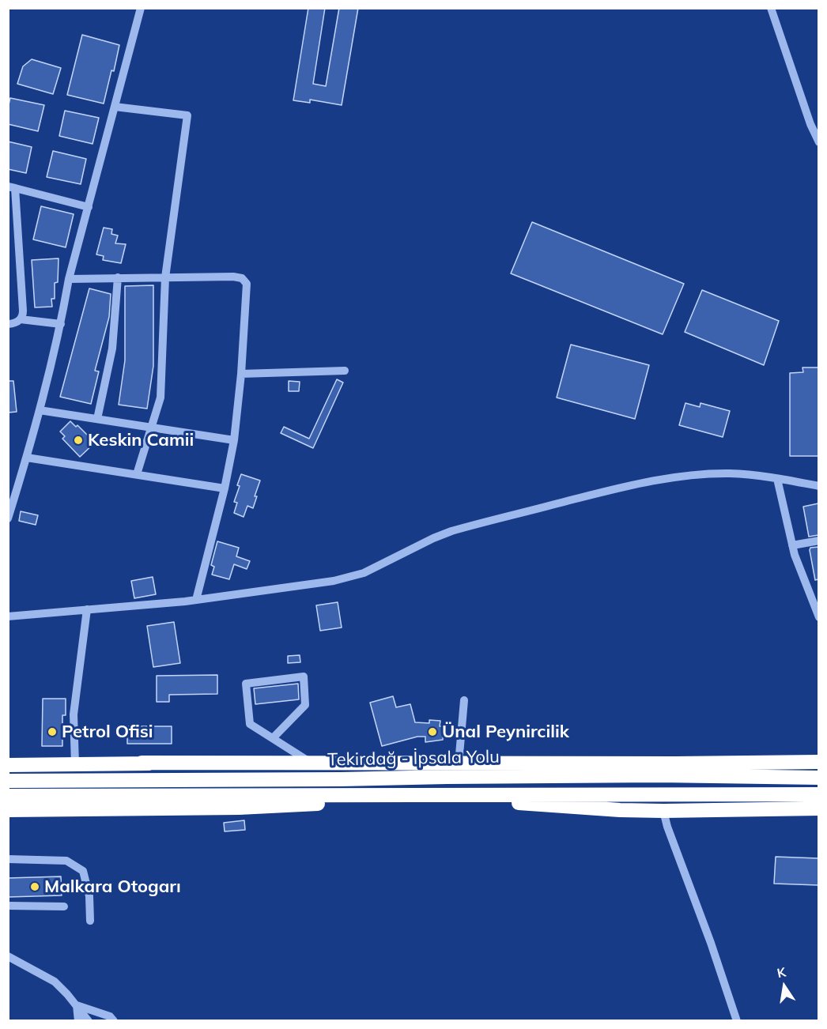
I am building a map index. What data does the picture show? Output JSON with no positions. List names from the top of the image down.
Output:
{
  "streets": {
    "highway": ["Tekirdağ - İpsala Yolu"]
  },
  "places": [
    "Keskin Camii",
    "Petrol Ofisi",
    "Ünal Peynircilik",
    "Malkara Otogarı"
  ],
  "north": "top"
}
